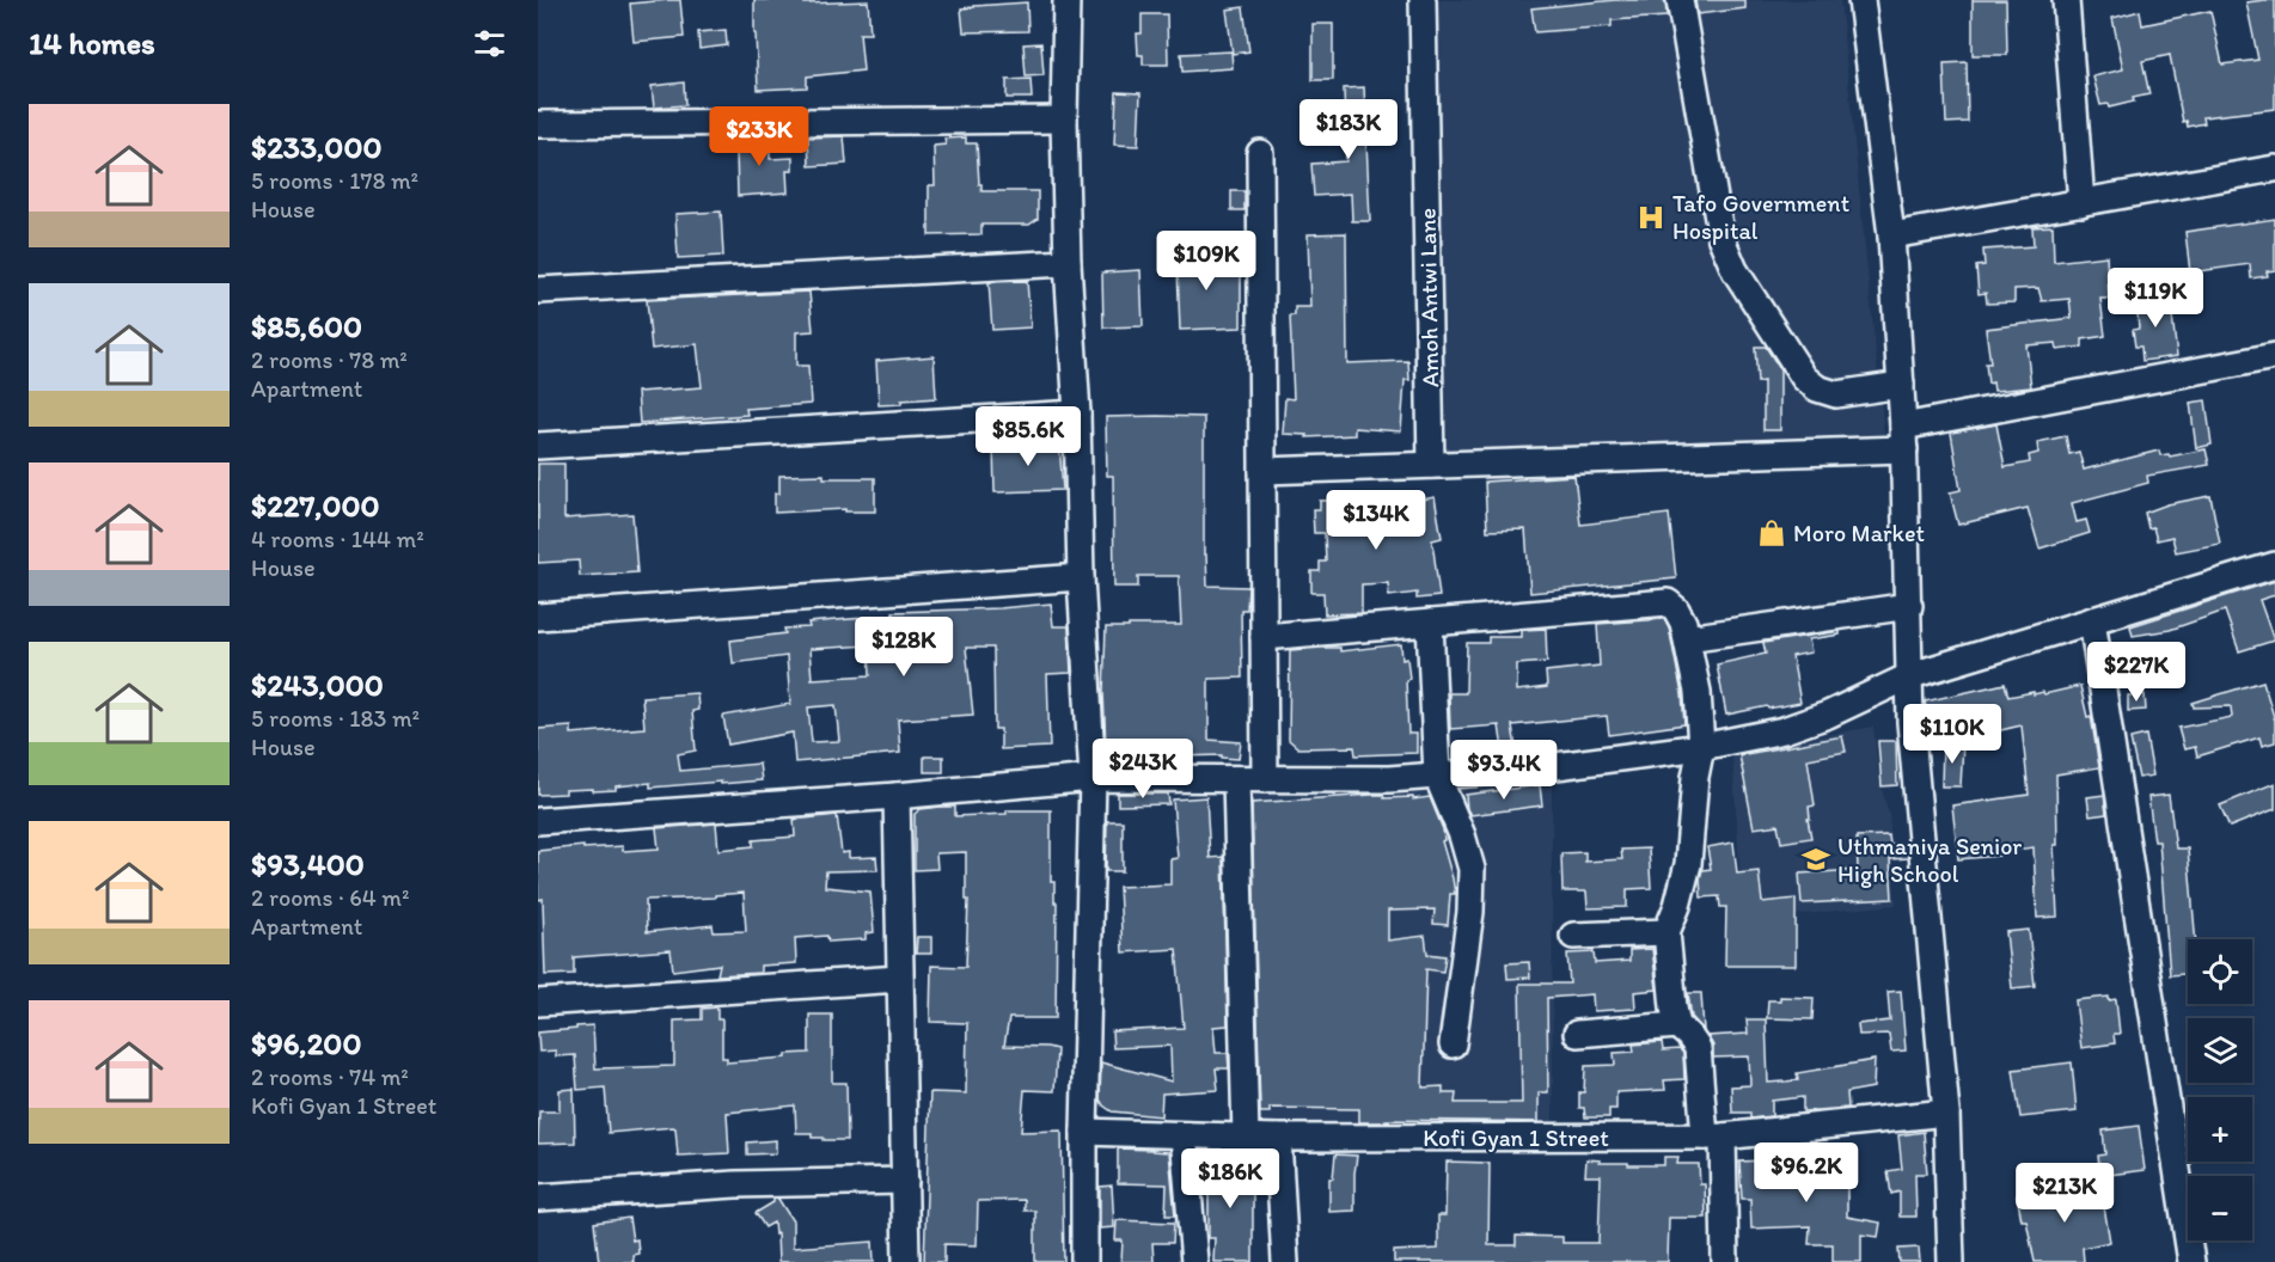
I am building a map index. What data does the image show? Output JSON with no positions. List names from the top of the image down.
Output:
{
  "streets": {
    "street": ["Amoh Antwi Lane", "Kofi Gyan 1 Street"]
  },
  "places": {
    "hospital": ["Tafo Government Hospital"],
    "shop": ["Moro Market"],
    "school or university": ["Uthmaniya Senior High School"]
  },
  "page": {
    "heading": "14 homes",
    "list": [
      {
        "name": "$233,000",
        "note": "5 rooms · 178 m² · House"
      },
      {
        "name": "$85,600",
        "note": "2 rooms · 78 m² · Apartment"
      },
      {
        "name": "$227,000",
        "note": "4 rooms · 144 m² · House"
      },
      {
        "name": "$243,000",
        "note": "5 rooms · 183 m² · House"
      },
      {
        "name": "$93,400",
        "note": "2 rooms · 64 m² · Apartment"
      },
      {
        "name": "$96,200",
        "note": "2 rooms · 74 m² · Kofi Gyan 1 Street"
      }
    ],
    "price": [
      "$183K",
      "$233K",
      "$109K",
      "$119K",
      "$85.6K",
      "$134K",
      "$128K",
      "$227K",
      "$110K",
      "$243K",
      "$93.4K",
      "$96.2K",
      "$186K",
      "$213K"
    ],
    "map_buttons": ["+", "−"]
  }
}
